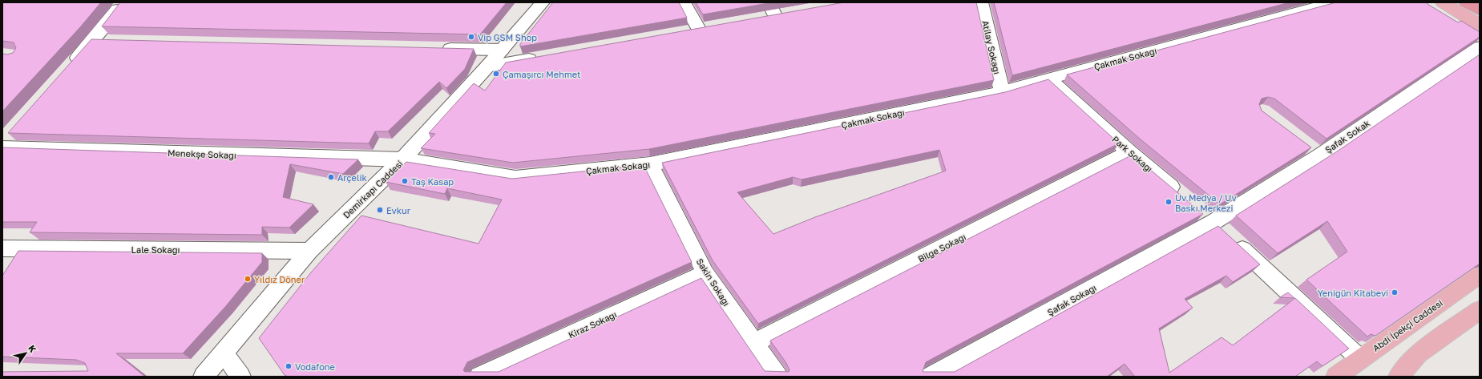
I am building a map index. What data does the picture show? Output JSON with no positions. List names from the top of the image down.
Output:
{
  "streets": {
    "main road": ["Abdi İpekçi Caddesi"],
    "street": [
      "Atilay Sokağı",
      "Çakmak Sokağı",
      "Şafak Sokak",
      "Menekşe Sokağı",
      "Park Sokağı",
      "Demirkapı Caddesi",
      "Bilge Sokağı",
      "Lale Sokağı",
      "Sakin Sokağı",
      "Şafak Sokağı",
      "Kiraz Sokağı"
    ]
  },
  "crossings": [
    ["Atilay Sokağı", "Çakmak Sokağı"],
    ["Çakmak Sokağı", "Menekşe Sokağı"],
    ["Çakmak Sokağı", "Park Sokağı"],
    ["Çakmak Sokağı", "Demirkapı Caddesi"],
    ["Çakmak Sokağı", "Sakin Sokağı"],
    ["Şafak Sokak", "Şafak Sokağı"],
    ["Menekşe Sokağı", "Demirkapı Caddesi"],
    ["Park Sokağı", "Bilge Sokağı"],
    ["Demirkapı Caddesi", "Lale Sokağı"],
    ["Bilge Sokağı", "Sakin Sokağı"],
    ["Sakin Sokağı", "Kiraz Sokağı"]
  ],
  "places": [
    "Vip GSM Shop",
    "Çamaşırcı Mehmet",
    "Arçelik",
    "Taş Kasap",
    "Uv Medya / Uv Baskı Merkezi",
    "Evkur",
    "Yıldız Döner",
    "Yenigün Kitabevi",
    "Vodafone"
  ],
  "north": "top right"
}
